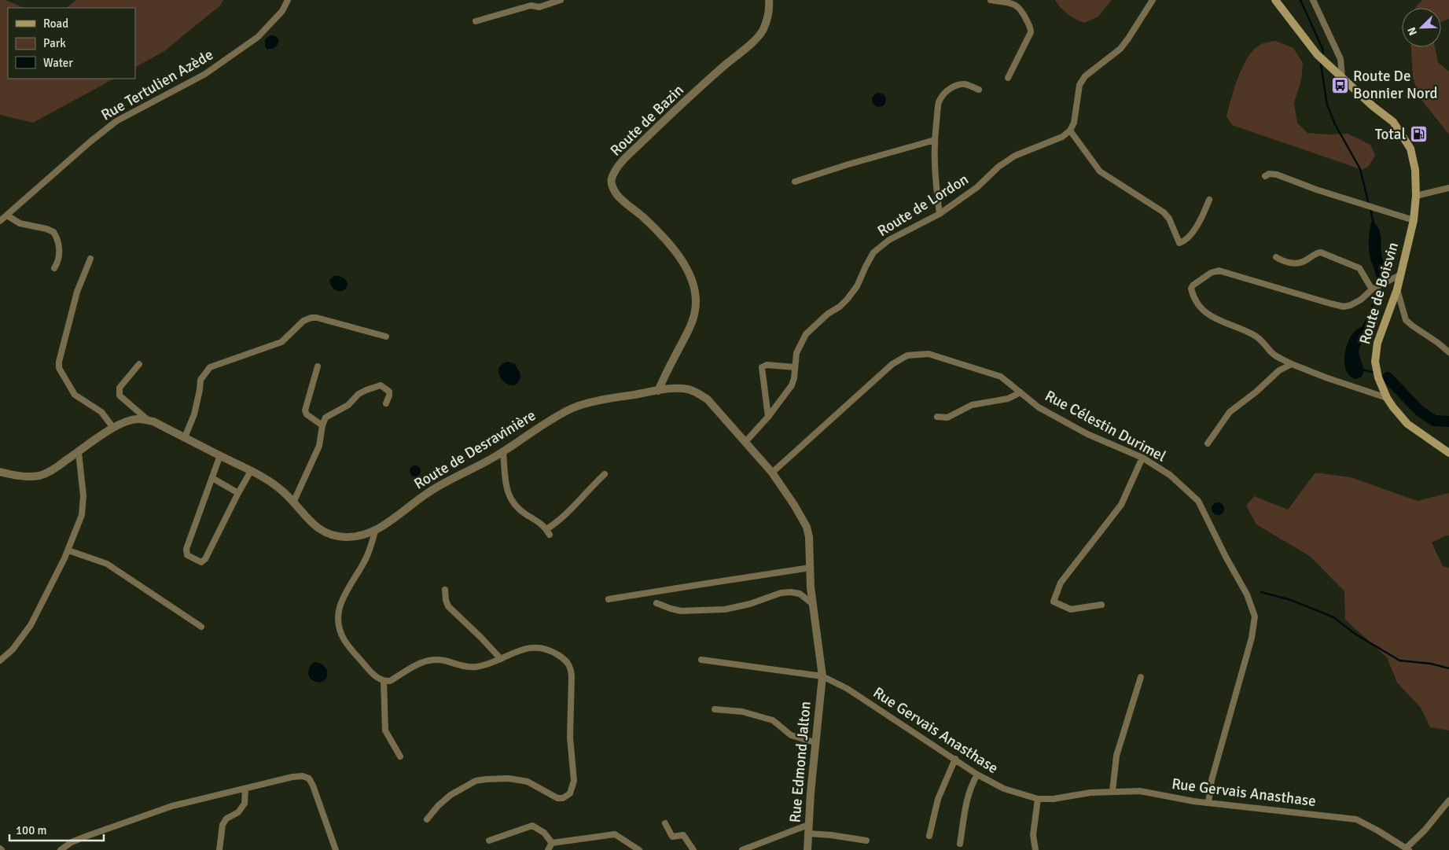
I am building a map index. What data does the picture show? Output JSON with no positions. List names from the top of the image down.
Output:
{
  "streets": {
    "main road": ["Route de Boisvin"],
    "street": [
      "Rue Tertulien Azède",
      "Route de Bazin",
      "Route de Lordon",
      "Rue Célestin Durimel",
      "Route de Desravinière",
      "Rue Gervais Anasthase",
      "Rue Edmond Jalton"
    ]
  },
  "crossings": [
    ["Route de Bazin", "Route de Desravinière"],
    ["Route de Lordon", "Route de Desravinière"],
    ["Rue Célestin Durimel", "Route de Desravinière"],
    ["Rue Célestin Durimel", "Rue Gervais Anasthase"],
    ["Route de Desravinière", "Rue Gervais Anasthase"],
    ["Route de Desravinière", "Rue Edmond Jalton"],
    ["Rue Gervais Anasthase", "Rue Edmond Jalton"]
  ],
  "places": {
    "bus stop": ["Route De Bonnier Nord"],
    "fuel station": ["Total"]
  },
  "legend": ["Road", "Park", "Water"],
  "scale_bar": "100 m",
  "north": "bottom left"
}
